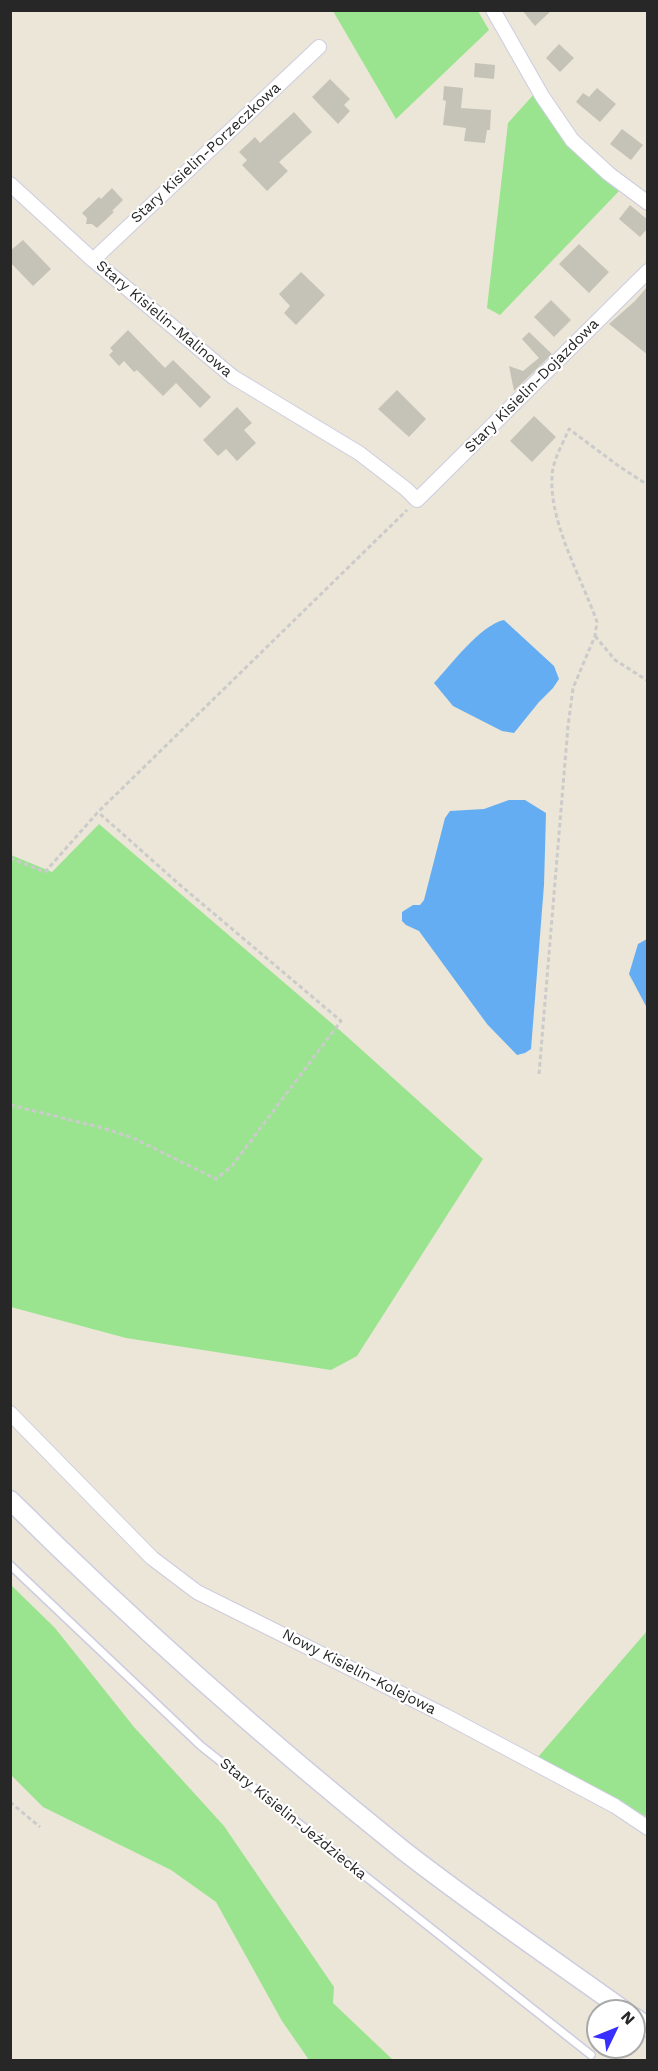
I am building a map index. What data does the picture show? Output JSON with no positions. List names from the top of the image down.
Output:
{
  "streets": {
    "street": [
      "Stary Kisielin-Porzeczkowa",
      "Stary Kisielin-Malinowa",
      "Stary Kisielin-Dojazdowa",
      "Nowy Kisielin-Kolejowa"
    ],
    "lane": ["Stary Kisielin-Jeździecka"]
  },
  "crossings": [
    ["Stary Kisielin-Porzeczkowa", "Stary Kisielin-Malinowa"],
    ["Stary Kisielin-Malinowa", "Stary Kisielin-Dojazdowa"]
  ],
  "north": "top right"
}
